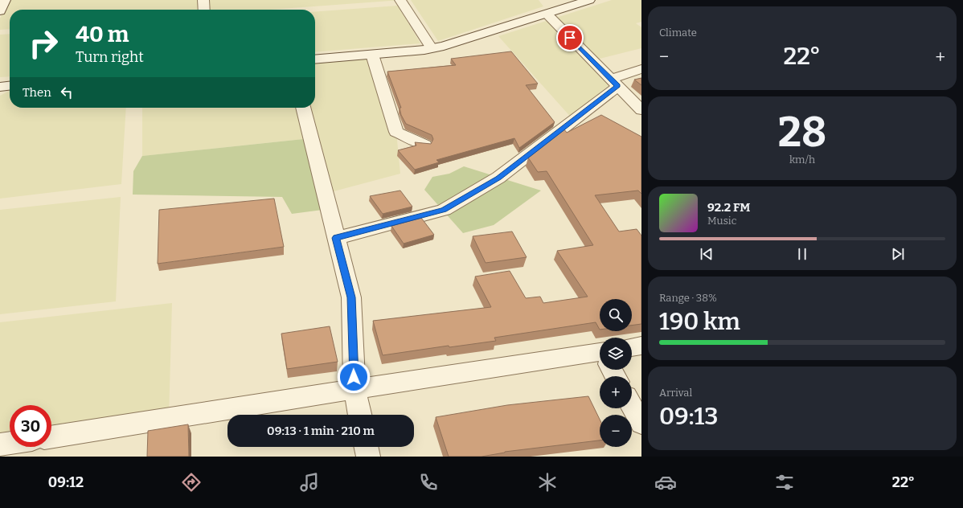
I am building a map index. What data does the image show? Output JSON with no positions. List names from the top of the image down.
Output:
{
  "page": {
    "tile": [
      "Climate",
      ["28", "km/h"],
      ["Range · 38%", "190 km"],
      ["Arrival", "09:13"]
    ],
    "turn": ["40 m", "Turn right"],
    "heat": ["−", "22°", "+"],
    "then": "Then",
    "song": ["92.2 FM", "Music"],
    "map_buttons": ["+", "−"],
    "limit": "30",
    "trip": "09:13 · 1 min · 210 m",
    "tabs": ["09:12", "22°"]
  }
}
